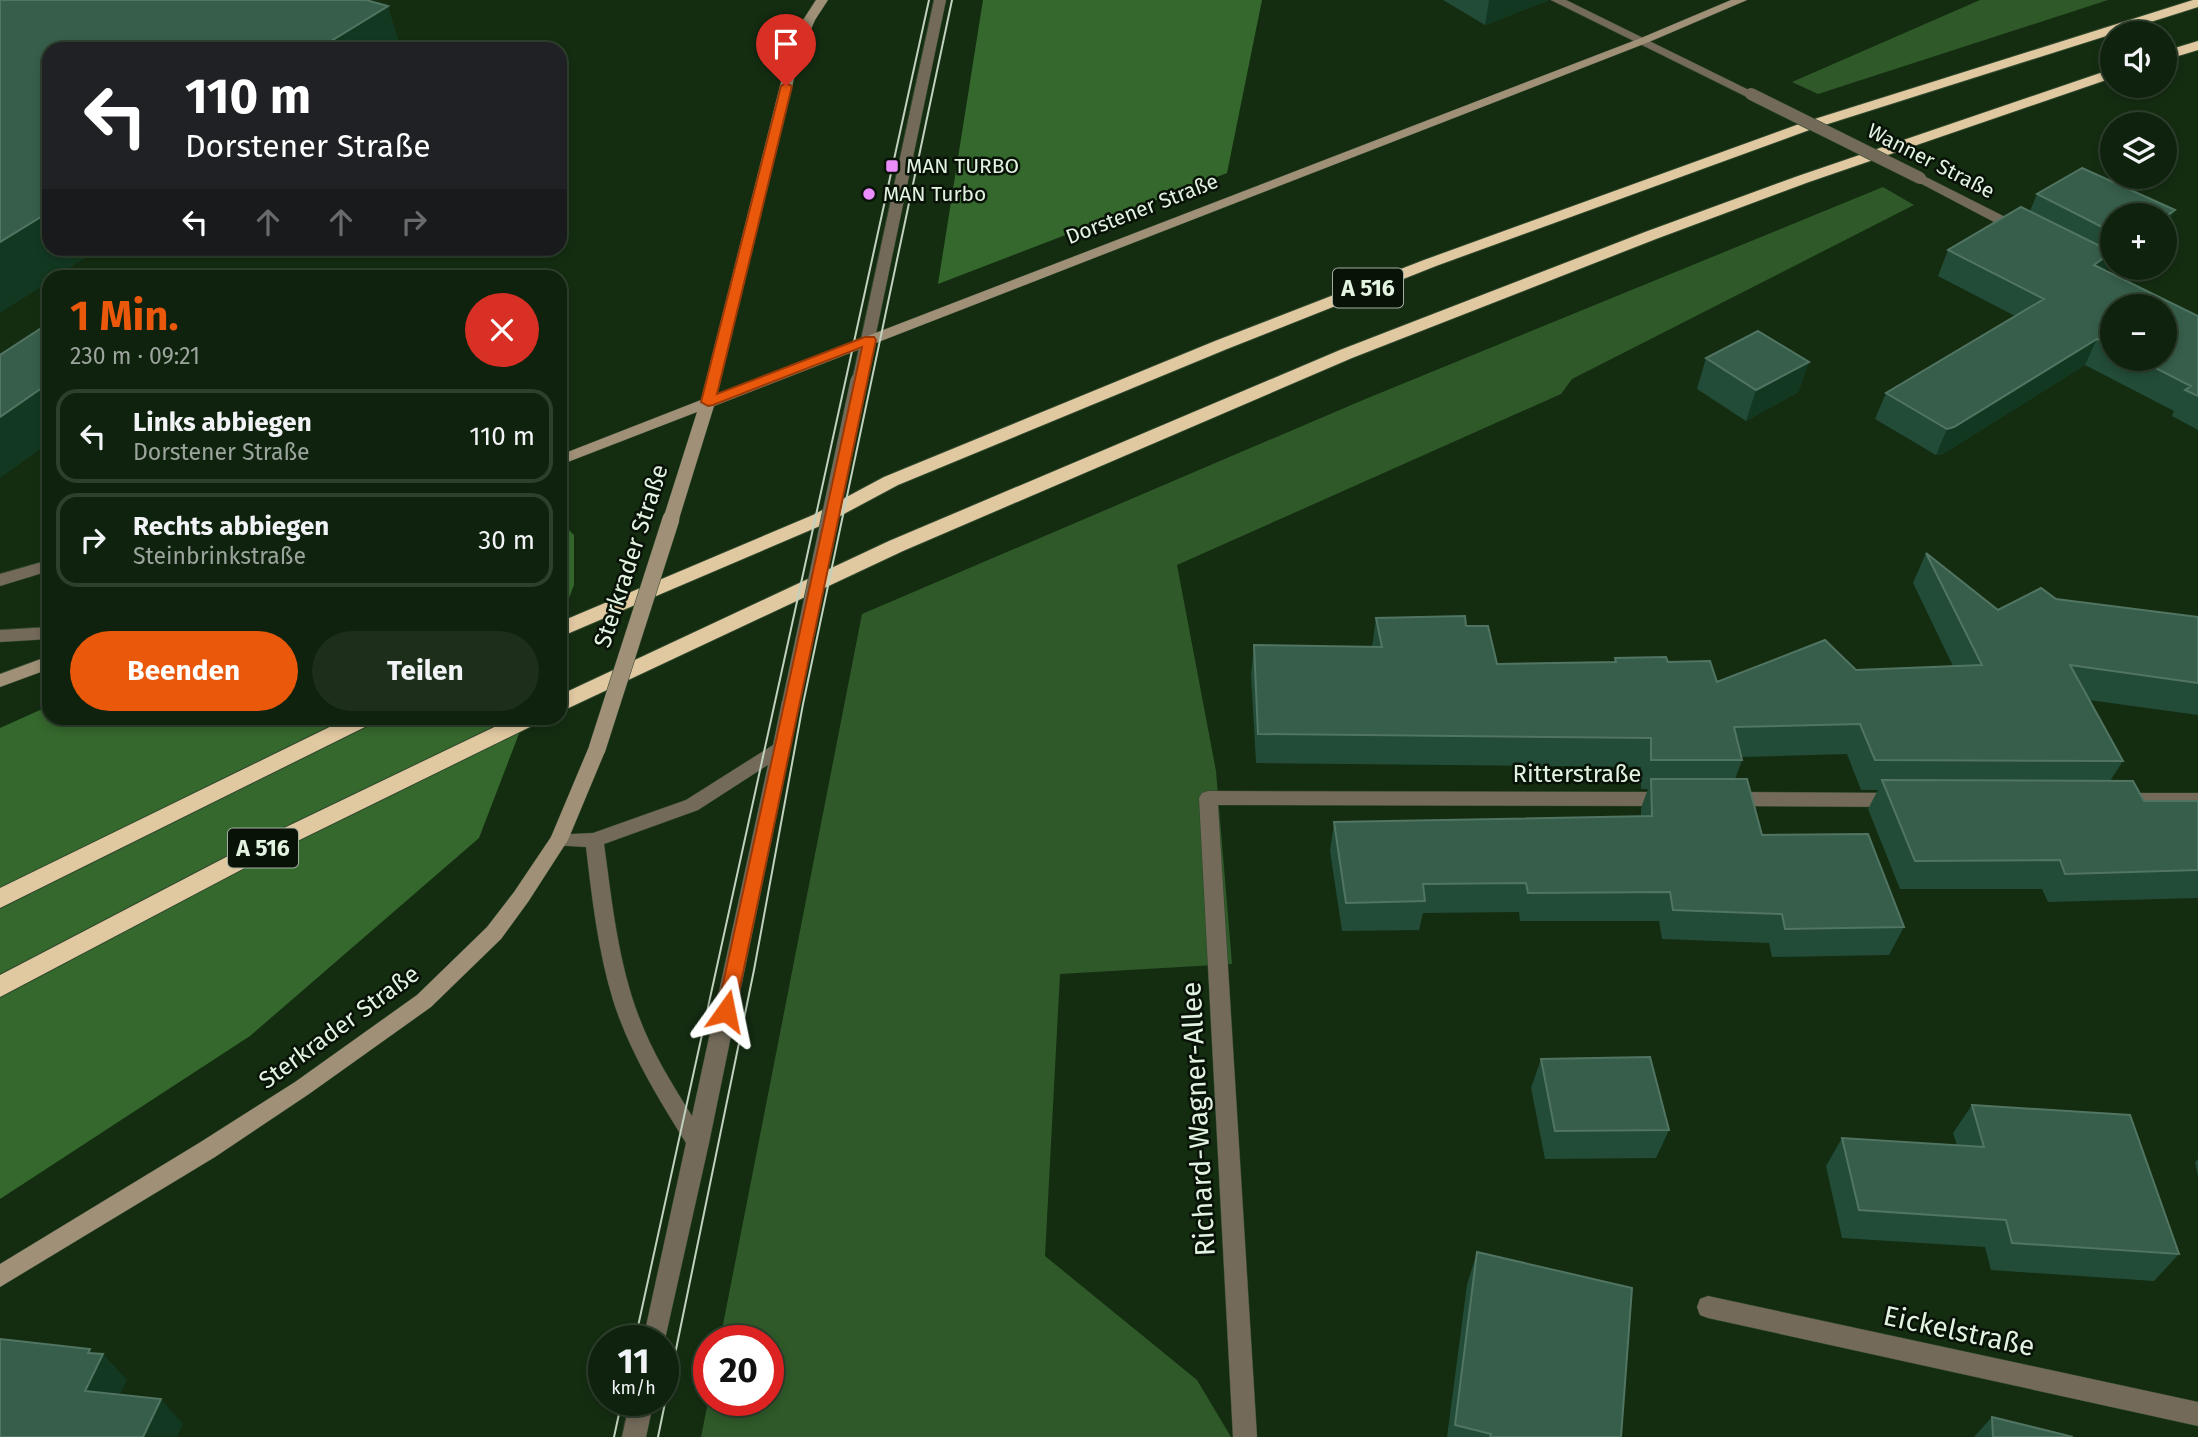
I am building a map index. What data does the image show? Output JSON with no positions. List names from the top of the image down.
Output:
{
  "streets": {
    "highway": ["A 516"],
    "street": [
      "Wanner Straße",
      "Dorstener Straße",
      "Sterkrader Straße",
      "Ritterstraße",
      "Richard-Wagner-Allee",
      "Eickelstraße"
    ]
  },
  "crossings": [
    ["Wanner Straße", "Dorstener Straße"],
    ["Dorstener Straße", "Sterkrader Straße"],
    ["Ritterstraße", "Richard-Wagner-Allee"]
  ],
  "places": {
    "transit": ["MAN TURBO"],
    "other": ["MAN Turbo"]
  },
  "page": {
    "map_buttons": ["+", "−"],
    "turn": ["110 m", "Dorstener Straße"],
    "heading": ["1 Min.", "230 m · 09:21"],
    "list": [
      {
        "name": "Links abbiegen",
        "note": "Dorstener Straße",
        "value": "110 m"
      },
      {
        "name": "Rechts abbiegen",
        "note": "Steinbrinkstraße",
        "value": "30 m"
      }
    ],
    "buttons": ["Beenden", "Teilen"],
    "speed": "11 km/h",
    "limit": "20"
  }
}
